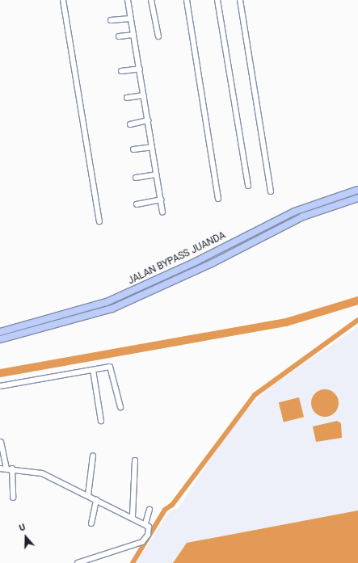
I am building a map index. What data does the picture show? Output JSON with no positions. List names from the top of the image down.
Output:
{
  "streets": {
    "main road": ["JALAN BYPASS JUANDA"]
  },
  "north": "top"
}
